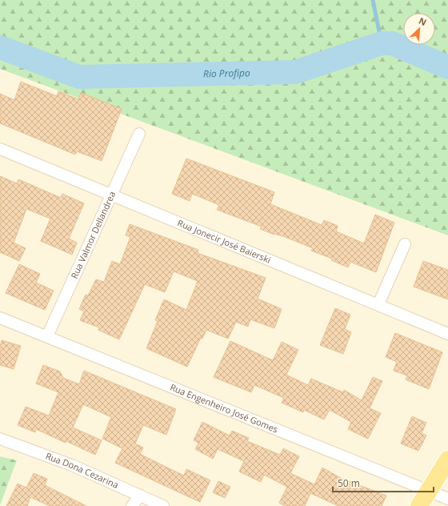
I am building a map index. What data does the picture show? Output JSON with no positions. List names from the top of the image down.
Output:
{
  "streets": {
    "street": [
      "Rua Valmor Dellandrea",
      "Rua Jonecir José Baierski",
      "Rua Engenheiro José Gomes",
      "Rua Dona Cezarina"
    ]
  },
  "crossings": [
    ["Rua Valmor Dellandrea", "Rua Jonecir José Baierski"],
    ["Rua Valmor Dellandrea", "Rua Engenheiro José Gomes"]
  ],
  "water": ["Rio Profipo"],
  "scale_bar": "50 m",
  "north": "top right"
}
